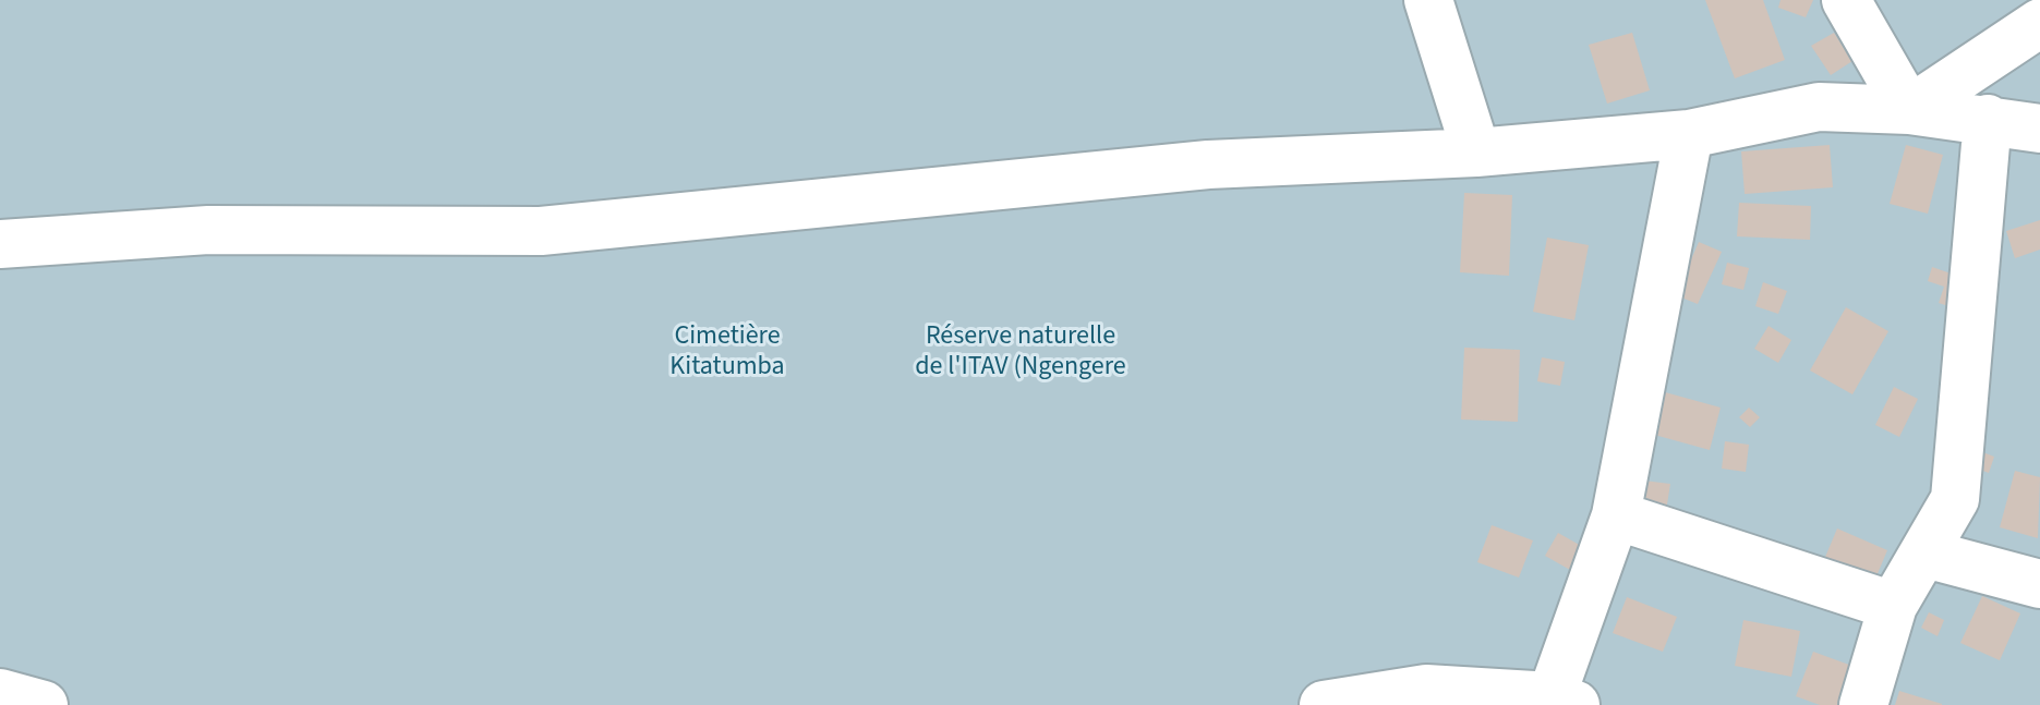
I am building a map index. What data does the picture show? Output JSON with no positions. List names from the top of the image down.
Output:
{
  "parks": ["Cimetière Kitatumba", "Réserve naturelle de l'ITAV (Ngengere"]
}
